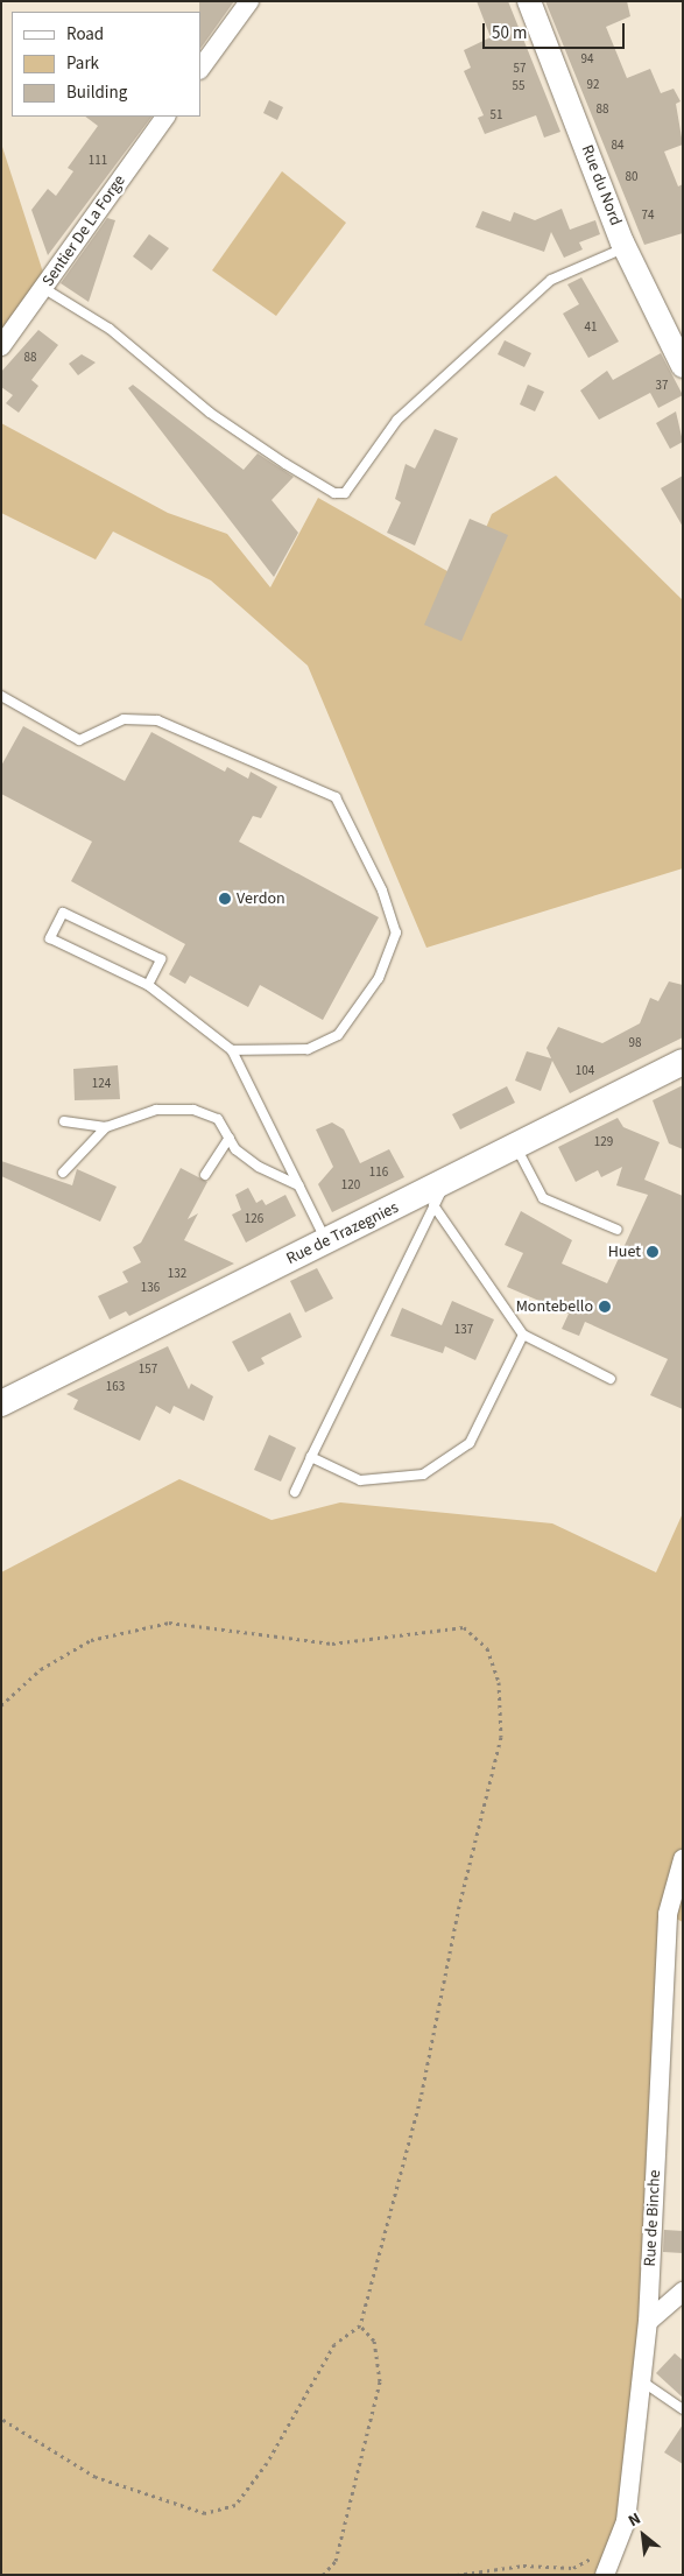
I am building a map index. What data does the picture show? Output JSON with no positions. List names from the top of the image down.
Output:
{
  "streets": {
    "main road": ["Rue de Trazegnies"],
    "street": ["Rue du Nord", "Sentier De La Forge", "Rue de Binche"]
  },
  "places": ["Verdon", "Huet", "Montebello"],
  "house_numbers": [
    "94",
    "57",
    "92",
    "55",
    "88",
    "51",
    "84",
    "111",
    "80",
    "74",
    "41",
    "88",
    "37",
    "98",
    "104",
    "124",
    "129",
    "116",
    "120",
    "126",
    "132",
    "136",
    "137",
    "157",
    "163"
  ],
  "legend": ["Road", "Park", "Building"],
  "scale_bar": "50 m",
  "north": "top left"
}
